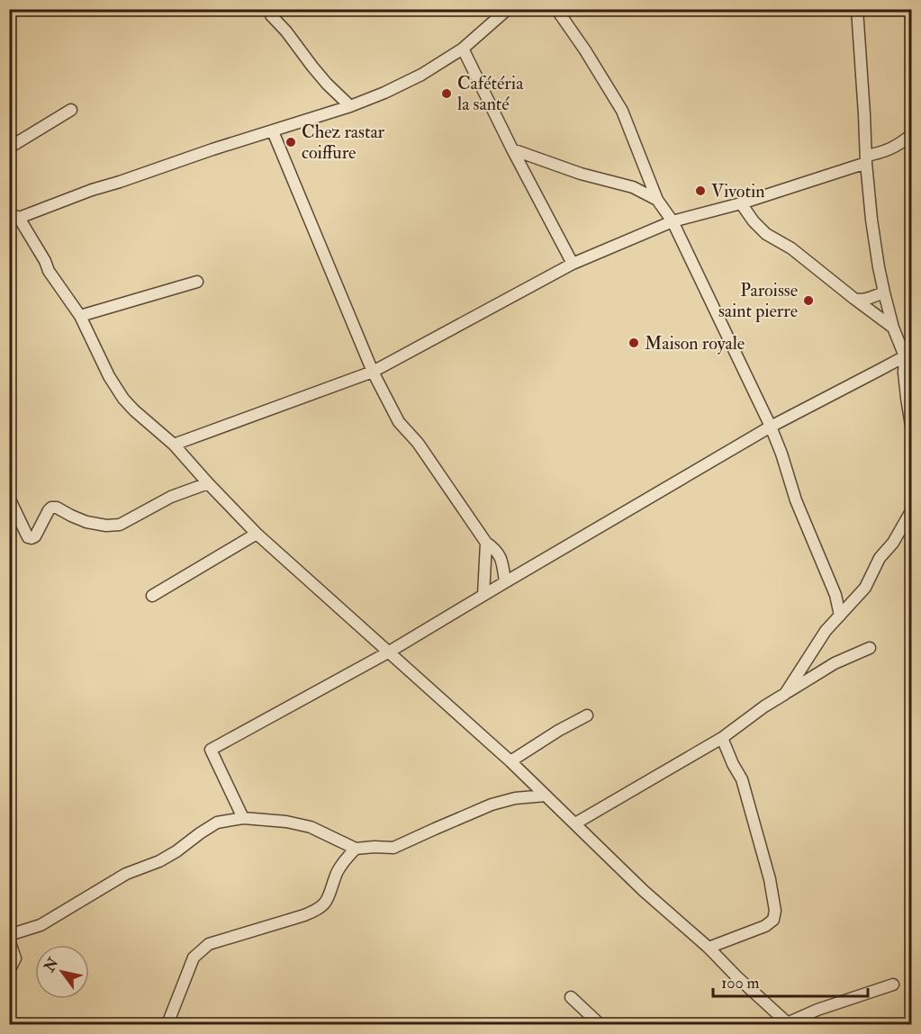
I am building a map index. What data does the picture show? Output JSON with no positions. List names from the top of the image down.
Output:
{
  "places": [
    "Cafétéria la santé",
    "Chez rastar coiffure",
    "Vivotin",
    "Paroisse saint pierre",
    "Maison royale"
  ],
  "scale_bar": "100 m",
  "north": "top left"
}
